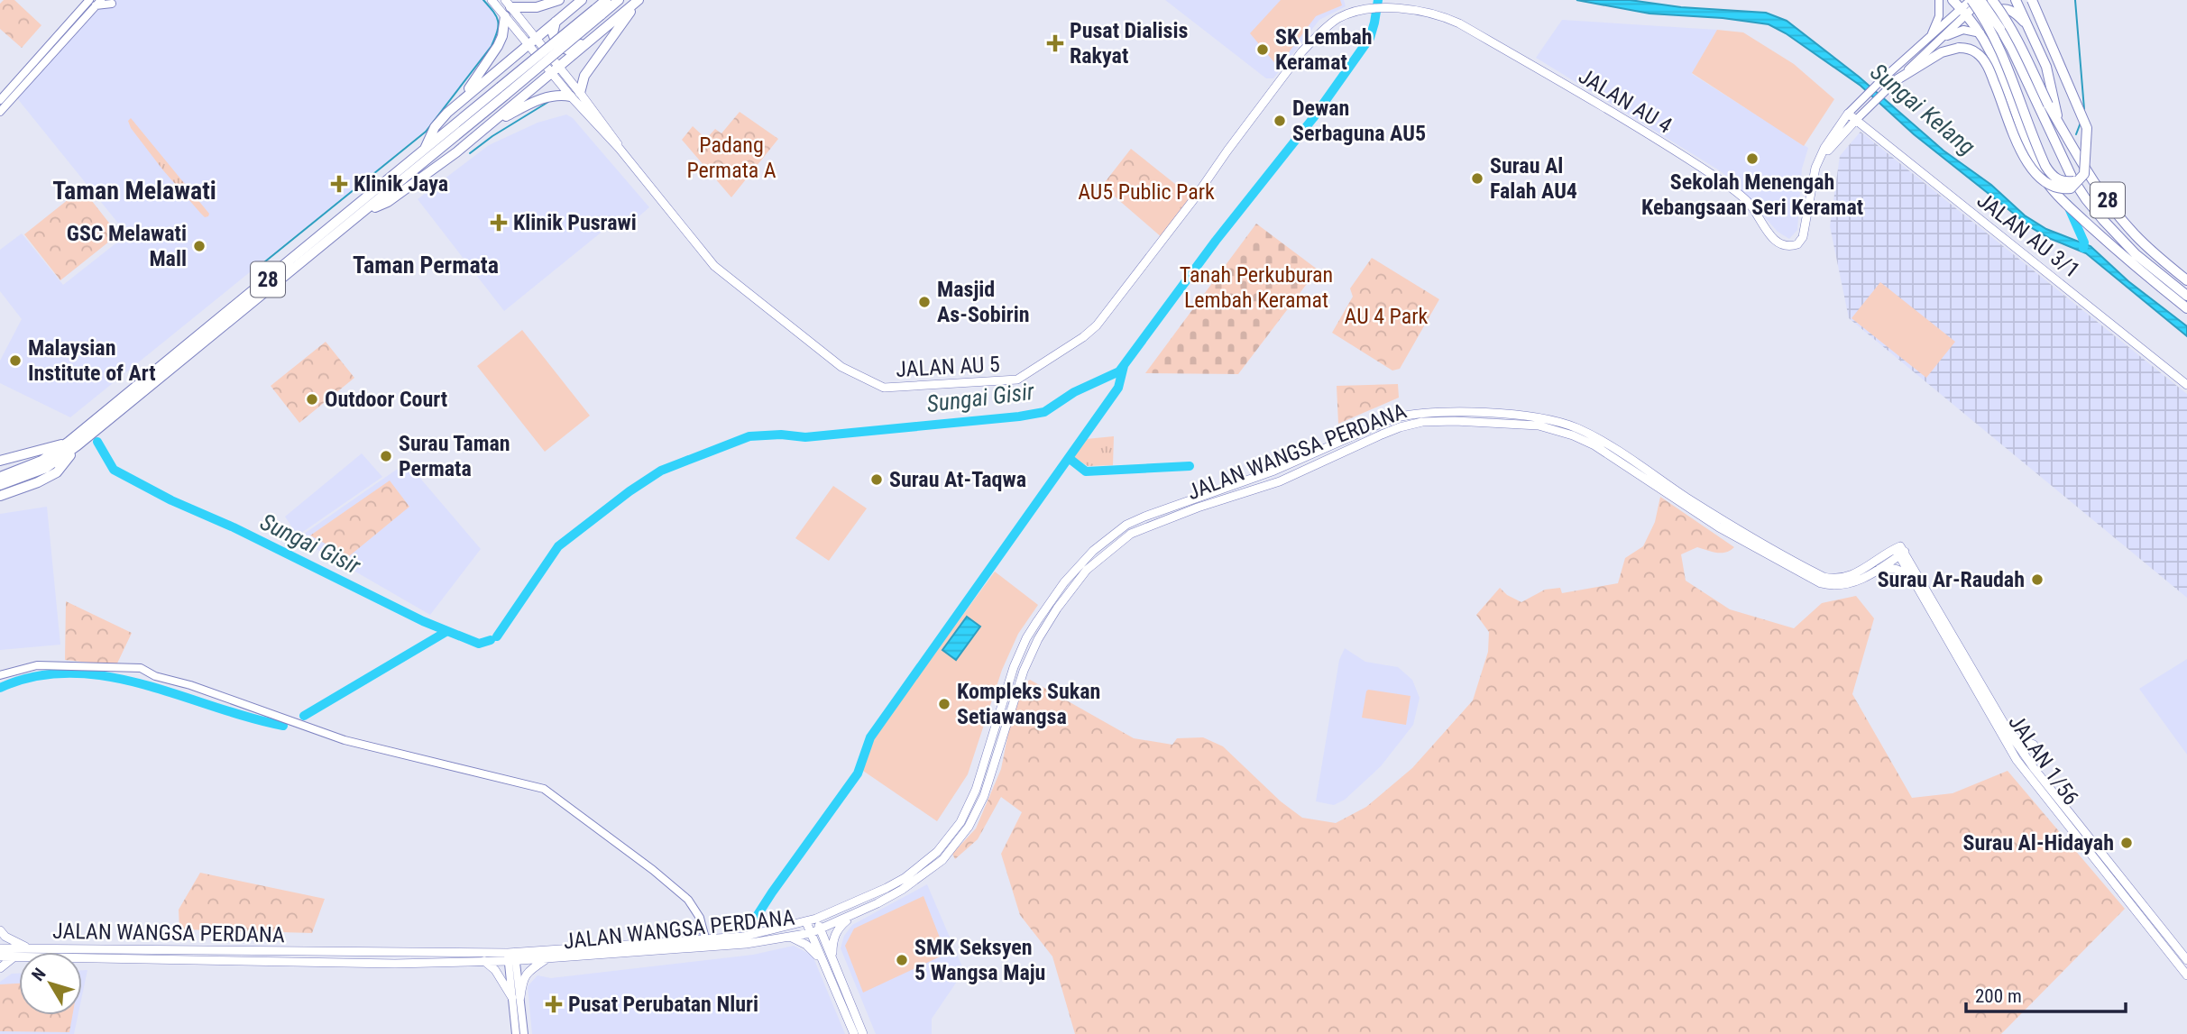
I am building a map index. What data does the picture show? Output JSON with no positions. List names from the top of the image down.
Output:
{
  "streets": {
    "highway": ["28"],
    "main road": [
      "JALAN AU 4",
      "JALAN AU 3/1",
      "JALAN AU 5",
      "JALAN WANGSA PERDANA",
      "JALAN 1/56"
    ]
  },
  "crossings": [
    ["JALAN AU 4", "28"],
    ["JALAN AU 4", "JALAN AU 3/1"],
    ["JALAN AU 4", "JALAN AU 5"],
    ["JALAN WANGSA PERDANA", "JALAN 1/56"]
  ],
  "districts": ["Taman Melawati", "Taman Permata"],
  "water": ["Sungai Kelang", "Sungai Gisir"],
  "parks": [
    "Padang Permata A",
    "AU5 Public Park",
    "Tanah Perkuburan Lembah Keramat",
    "AU 4 Park"
  ],
  "places": {
    "health": [
      "Pusat Dialisis Rakyat",
      "Klinik Jaya",
      "Klinik Pusrawi",
      "Pusat Perubatan Nluri"
    ],
    "other": [
      "SK Lembah Keramat",
      "Dewan Serbaguna AU5",
      "Sekolah Menengah Kebangsaan Seri Keramat",
      "Surau Al Falah AU4",
      "GSC Melawati Mall",
      "Masjid As-Sobirin",
      "Malaysian Institute of Art",
      "Outdoor Court",
      "Surau Taman Permata",
      "Surau At-Taqwa",
      "Surau Ar-Raudah",
      "Kompleks Sukan Setiawangsa",
      "Surau Al-Hidayah",
      "SMK Seksyen 5 Wangsa Maju"
    ]
  },
  "scale_bar": "200 m",
  "north": "top left"
}
